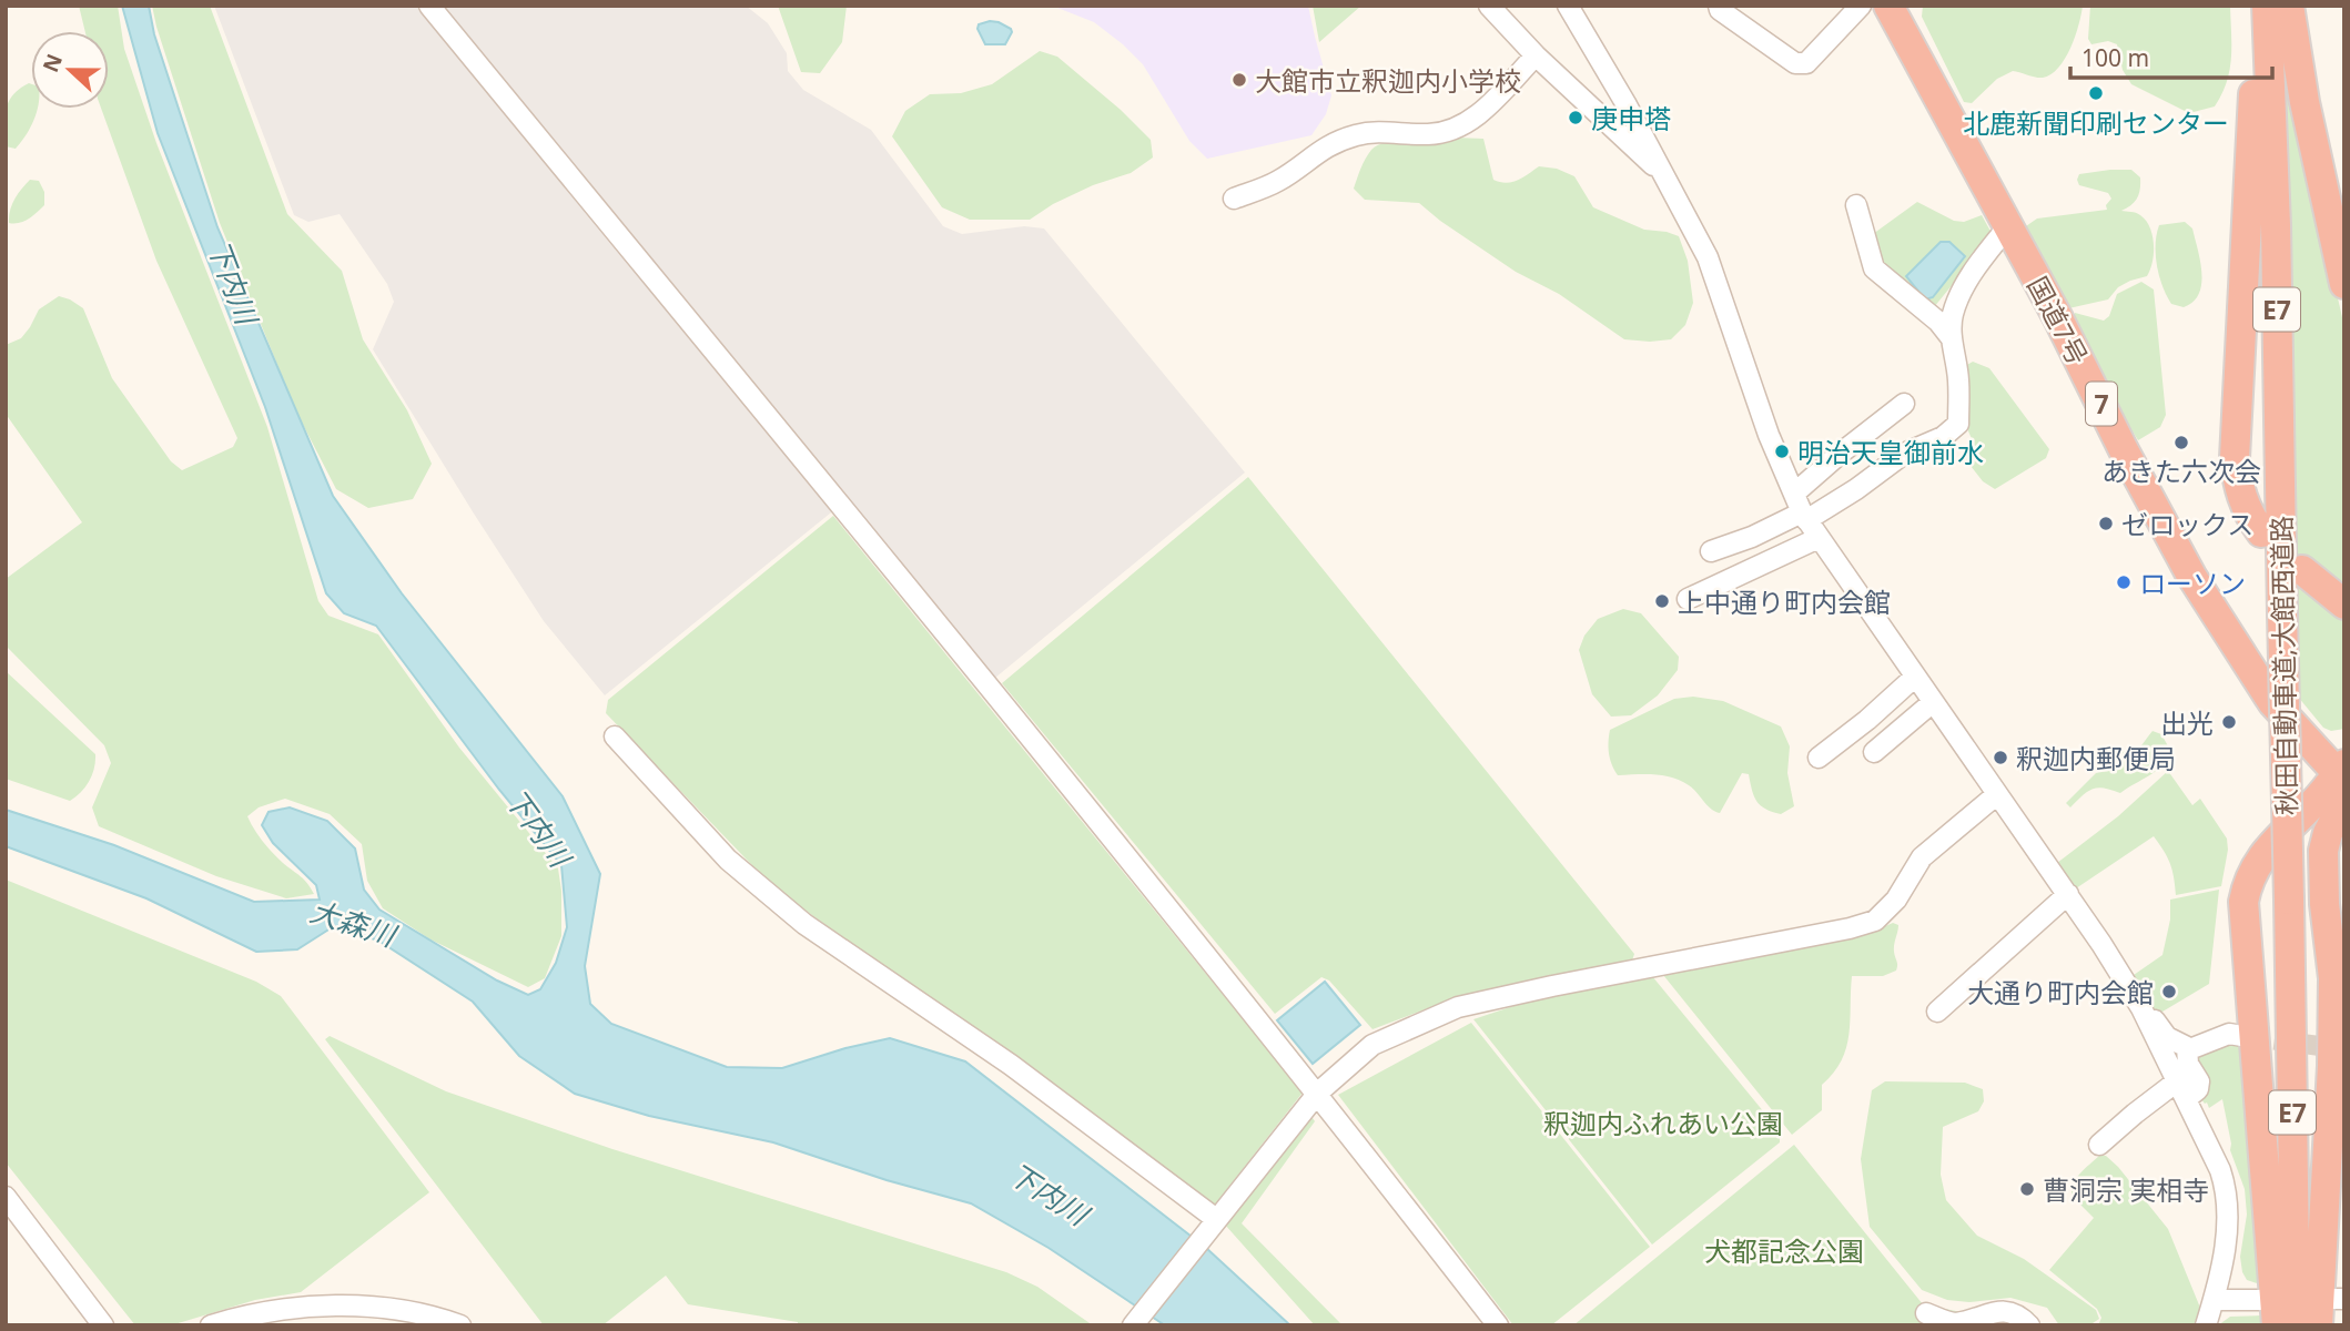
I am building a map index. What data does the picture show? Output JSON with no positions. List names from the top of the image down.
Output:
{
  "streets": {
    "highway": [
      "E7",
      "国道7号",
      "7",
      "秋田自動車道;大館西道路"
    ]
  },
  "water": ["下内川", "大森川"],
  "parks": ["釈迦内ふれあい公園", "犬都記念公園"],
  "places": [
    "大館市立釈迦内小学校",
    "北鹿新聞印刷センター",
    "庚申塔",
    "あきた六次会",
    "明治天皇御前水",
    "ゼロックス",
    "ローソン",
    "上中通り町内会館",
    "出光",
    "釈迦内郵便局",
    "大通り町内会館",
    "曹洞宗 実相寺"
  ],
  "scale_bar": "100 m",
  "north": "left"
}
